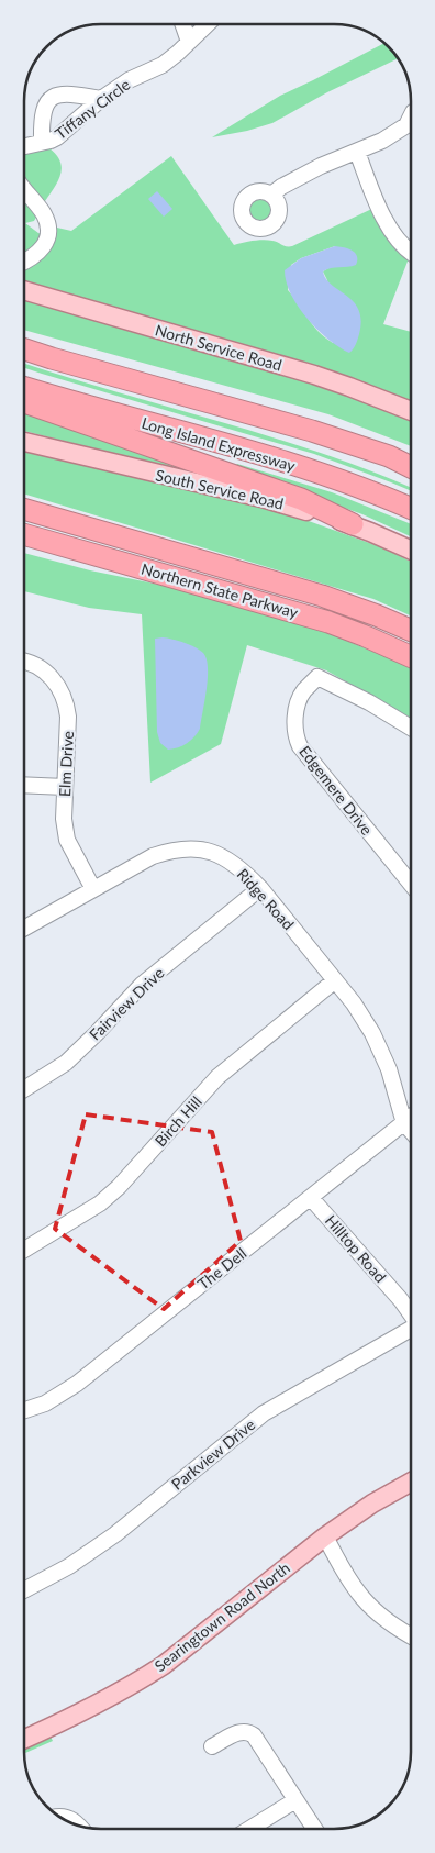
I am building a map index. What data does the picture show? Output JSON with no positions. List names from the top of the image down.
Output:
{
  "streets": {
    "highway": ["Long Island Expressway", "Northern State Parkway"],
    "main road": ["North Service Road", "South Service Road", "Searingtown Road North"],
    "street": [
      "Tiffany Circle",
      "Elm Drive",
      "Edgemere Drive",
      "Ridge Road",
      "Fairview Drive",
      "Birch Hill",
      "Hilltop Road",
      "The Dell",
      "Parkview Drive"
    ]
  },
  "crossings": [
    ["Elm Drive", "Ridge Road"],
    ["Ridge Road", "Fairview Drive"],
    ["Ridge Road", "Birch Hill"],
    ["Ridge Road", "The Dell"],
    ["Hilltop Road", "The Dell"]
  ]
}
